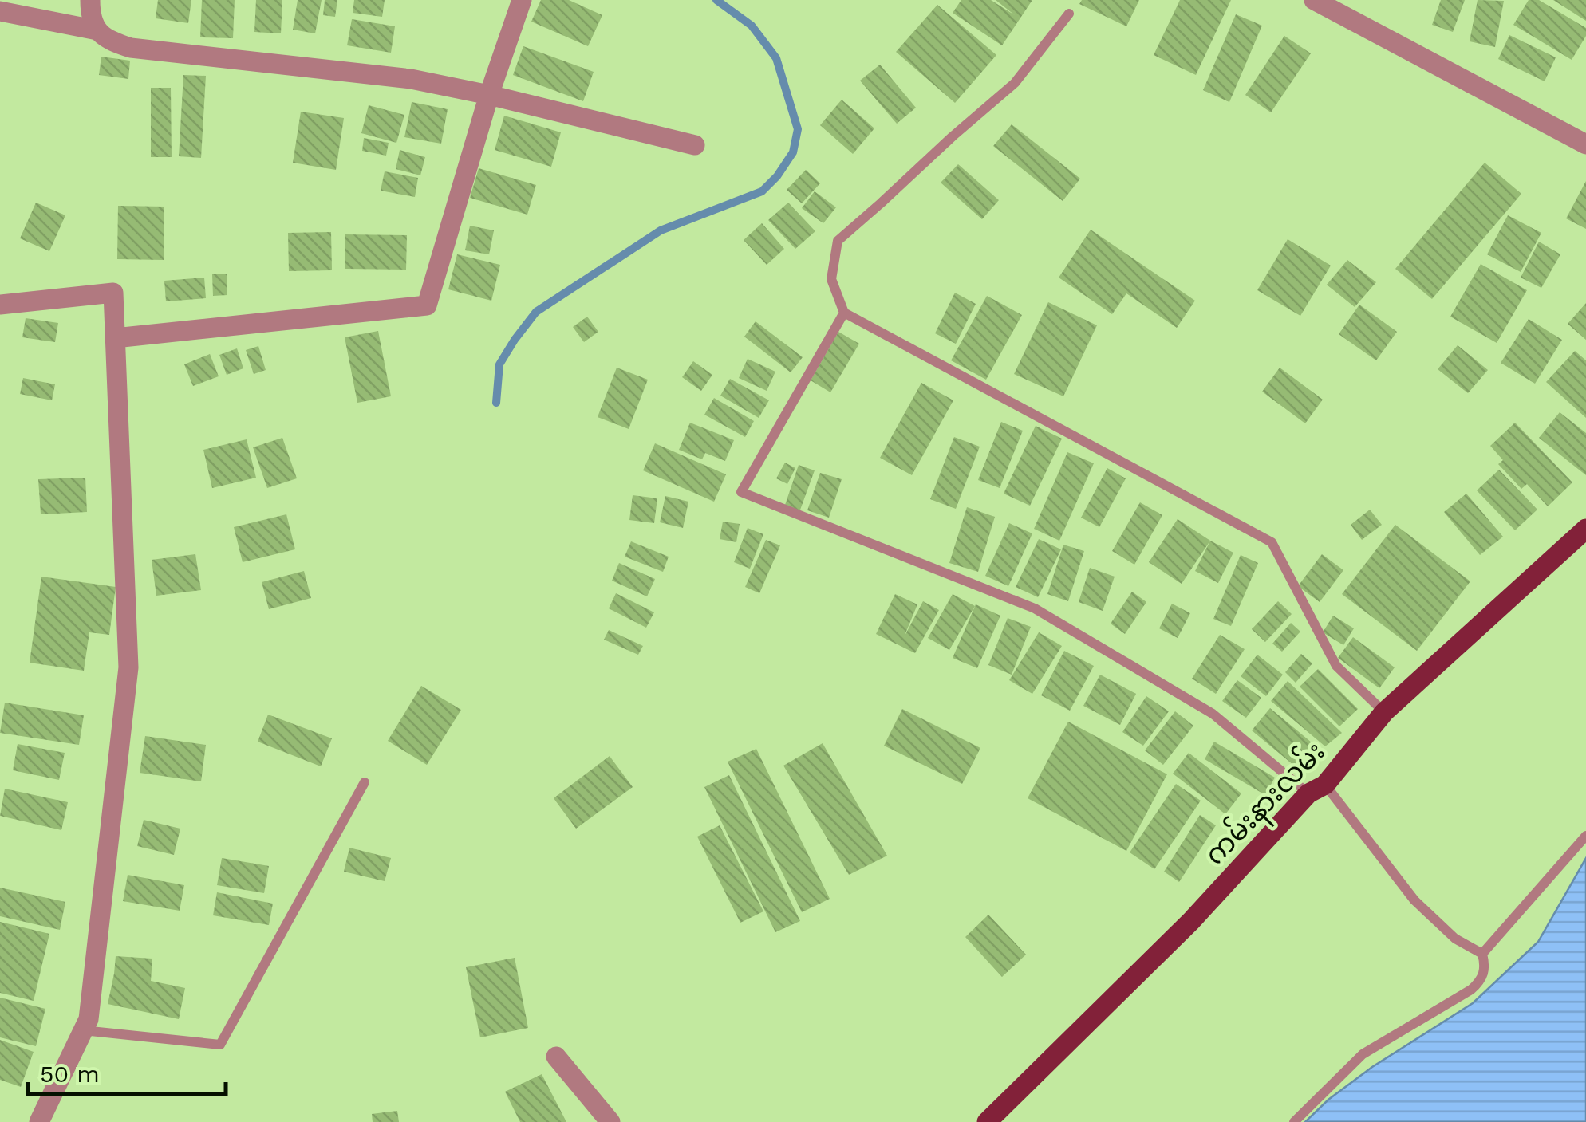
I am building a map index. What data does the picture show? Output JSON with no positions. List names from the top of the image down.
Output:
{
  "streets": {
    "main road": ["ကမ်းနားလမ်း"]
  },
  "scale_bar": "50 m"
}
